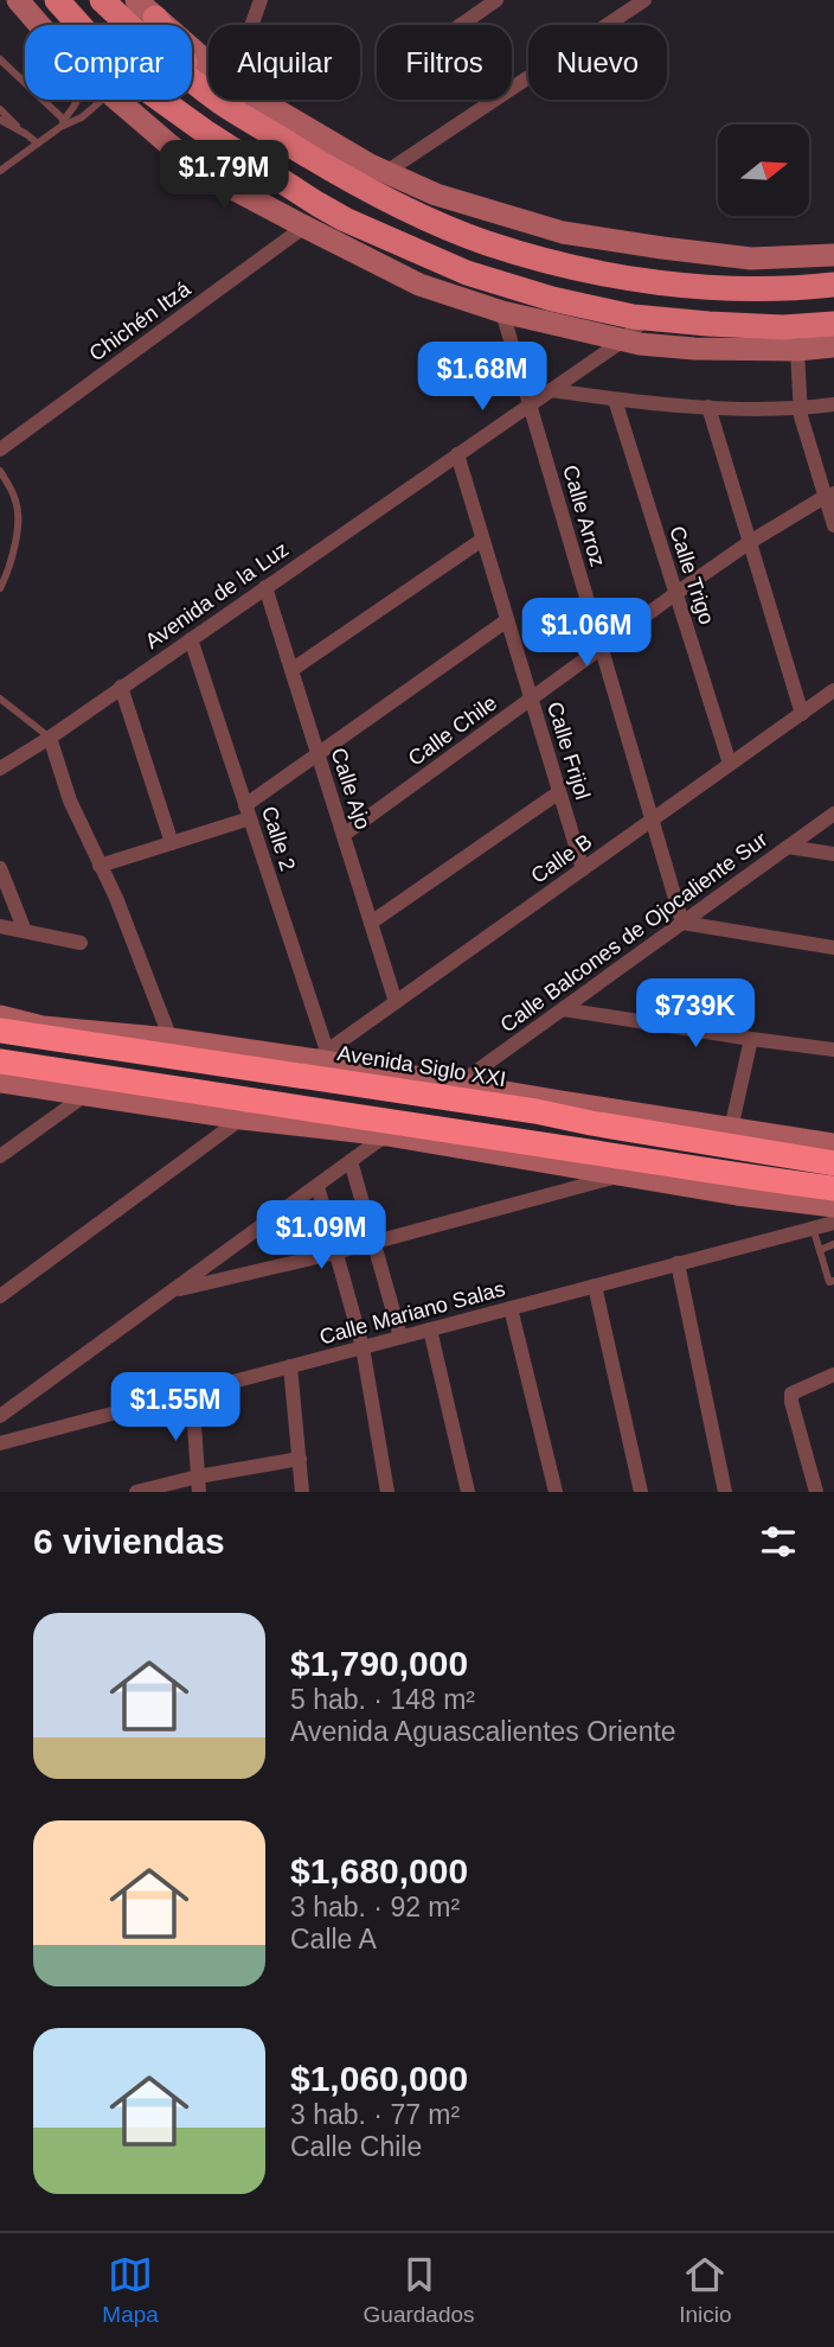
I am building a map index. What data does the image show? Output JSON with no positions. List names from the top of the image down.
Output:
{
  "streets": {
    "highway": ["Avenida Siglo XXI"],
    "street": [
      "Chichén Itzá",
      "Calle Arroz",
      "Calle Trigo",
      "Avenida de la Luz",
      "Calle Chile",
      "Calle Frijol",
      "Calle Ajo",
      "Calle 2",
      "Calle B",
      "Calle Balcones de Ojocaliente Sur",
      "Calle Mariano Salas"
    ]
  },
  "crossings": [
    ["Calle Arroz", "Avenida de la Luz"],
    ["Calle Arroz", "Calle Chile"],
    ["Calle Arroz", "Calle B"],
    ["Calle Arroz", "Calle Balcones de Ojocaliente Sur"],
    ["Calle Trigo", "Calle Chile"],
    ["Calle Trigo", "Calle B"],
    ["Avenida de la Luz", "Calle Frijol"],
    ["Avenida de la Luz", "Calle Ajo"],
    ["Avenida de la Luz", "Calle 2"],
    ["Calle Chile", "Calle Frijol"],
    ["Calle Chile", "Calle Ajo"],
    ["Calle Frijol", "Calle B"],
    ["Calle Ajo", "Calle B"],
    ["Calle 2", "Calle B"],
    ["Calle 2", "Avenida Siglo XXI"],
    ["Calle B", "Avenida Siglo XXI"],
    ["Calle Balcones de Ojocaliente Sur", "Avenida Siglo XXI"]
  ],
  "north": "right",
  "page": {
    "chip": [
      "Comprar",
      "Alquilar",
      "Filtros",
      "Nuevo"
    ],
    "price": [
      "$1.79M",
      "$1.68M",
      "$1.06M",
      "$739K",
      "$1.09M",
      "$1.55M"
    ],
    "heading": "6 viviendas",
    "list": [
      {
        "name": "$1,790,000",
        "note": "5 hab. · 148 m² · Avenida Aguascalientes Oriente"
      },
      {
        "name": "$1,680,000",
        "note": "3 hab. · 92 m² · Calle A"
      },
      {
        "name": "$1,060,000",
        "note": "3 hab. · 77 m² · Calle Chile"
      }
    ],
    "tabs": ["Mapa", "Guardados", "Inicio"]
  }
}
